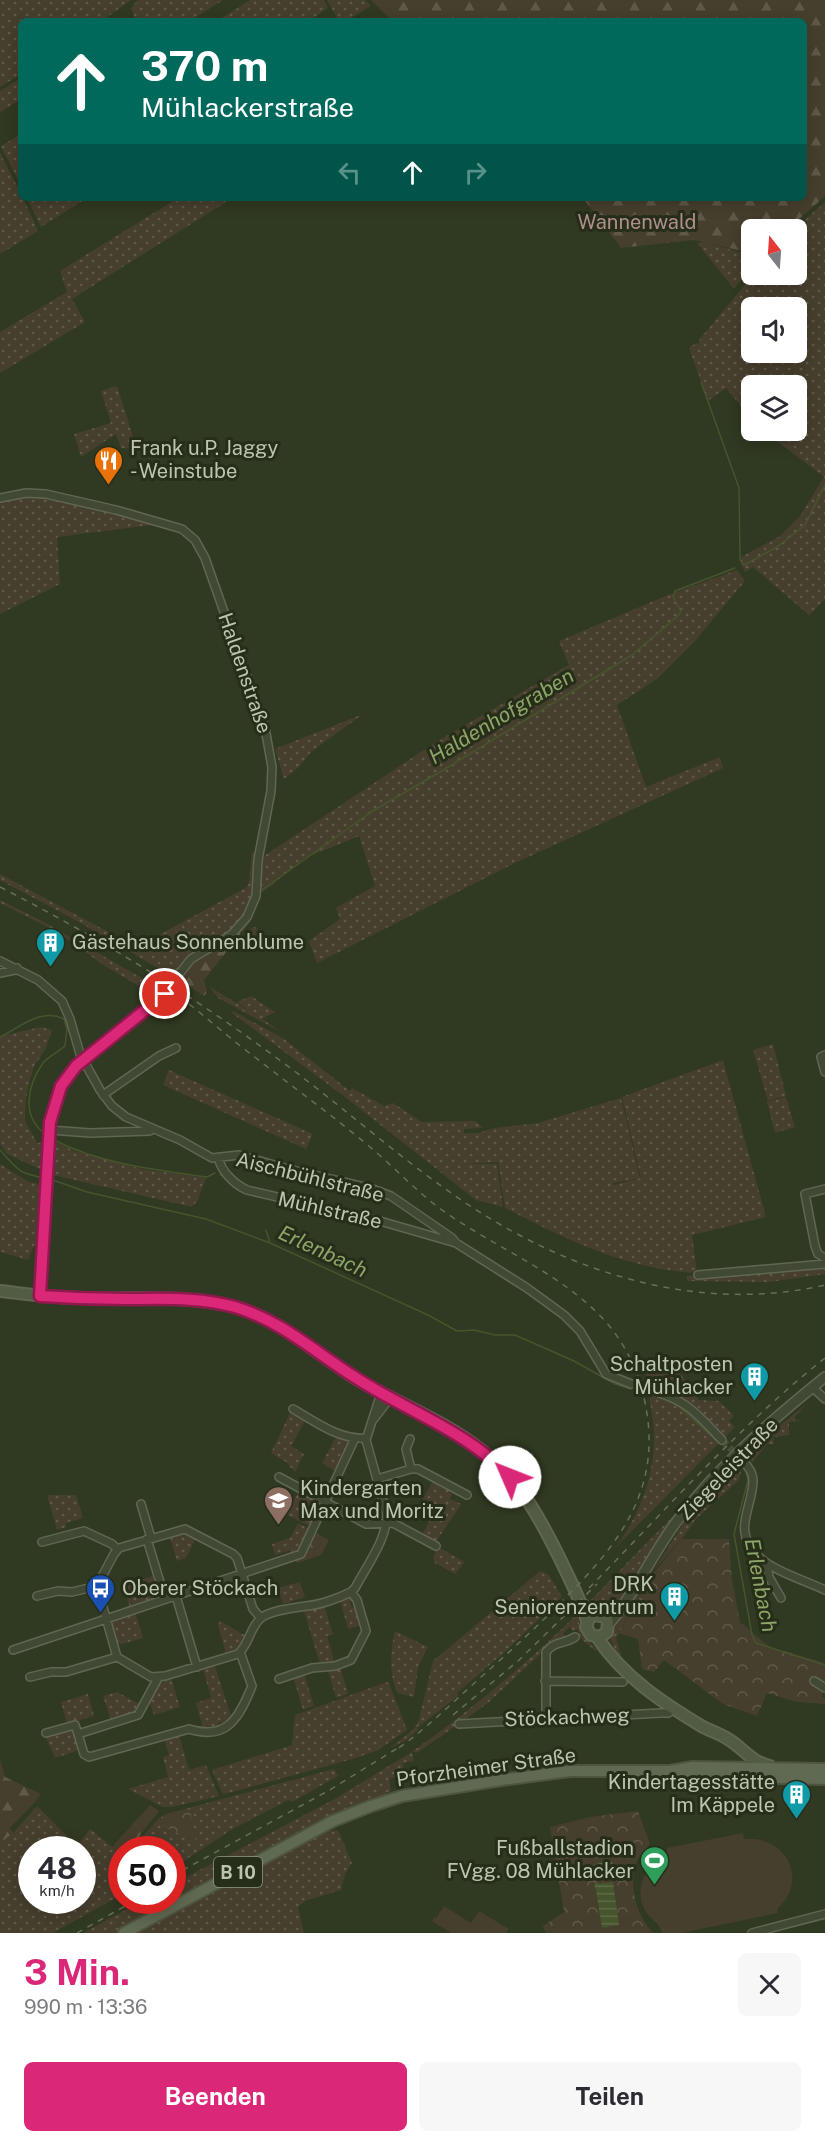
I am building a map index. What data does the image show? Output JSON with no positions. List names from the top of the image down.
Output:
{
  "streets": {
    "main road": ["Pforzheimer Straße", "B 10"],
    "street": [
      "Haldenstraße",
      "Aischbühlstraße",
      "Mühlstraße",
      "Ziegeleistraße",
      "Stöckachweg"
    ]
  },
  "crossings": [
    ["Aischbühlstraße", "Mühlstraße"]
  ],
  "water": ["Haldenhofgraben", "Erlenbach"],
  "parks": ["Wannenwald"],
  "places": {
    "restaurant": ["Frank u.P. Jaggy - Weinstube"],
    "building": [
      "Gästehaus Sonnenblume",
      "Schaltposten Mühlacker",
      "DRK Seniorenzentrum",
      "Kindertagesstätte Im Käppele"
    ],
    "school or university": ["Kindergarten Max und Moritz"],
    "bus stop": ["Oberer Stöckach"],
    "sports": ["Fußballstadion FVgg. 08 Mühlacker"]
  },
  "north": "top",
  "page": {
    "turn": ["370 m", "Mühlackerstraße"],
    "speed": "48 km/h",
    "limit": "50",
    "heading": ["3 Min.", "990 m · 13:36"],
    "buttons": ["Beenden", "Teilen"]
  }
}
